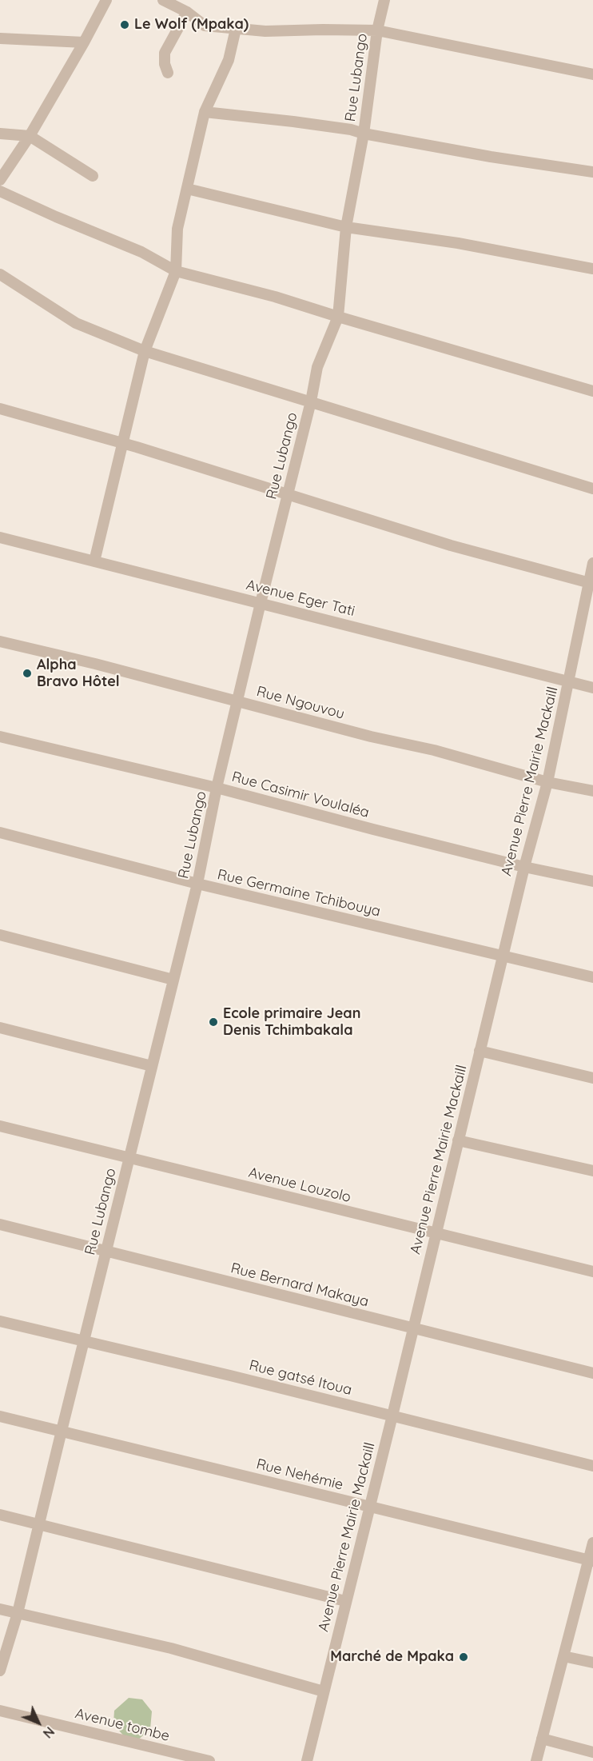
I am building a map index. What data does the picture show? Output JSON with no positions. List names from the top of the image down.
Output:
{
  "streets": {
    "street": [
      "Rue Lubango",
      "Avenue Eger Tati",
      "Rue Ngouvou",
      "Avenue Pierre Mairie Mackaill",
      "Rue Casimir Voulaléa",
      "Rue Germaine Tchibouya",
      "Avenue Louzolo",
      "Rue Bernard Makaya",
      "Rue gatsé Itoua",
      "Rue Nehémie",
      "Avenue tombe"
    ]
  },
  "crossings": [
    ["Rue Lubango", "Avenue Eger Tati"],
    ["Rue Lubango", "Rue Ngouvou"],
    ["Rue Lubango", "Rue Casimir Voulaléa"],
    ["Rue Lubango", "Rue Germaine Tchibouya"],
    ["Rue Lubango", "Avenue Louzolo"],
    ["Rue Lubango", "Rue Bernard Makaya"],
    ["Rue Lubango", "Rue gatsé Itoua"],
    ["Rue Lubango", "Rue Nehémie"],
    ["Avenue Eger Tati", "Avenue Pierre Mairie Mackaill"],
    ["Rue Ngouvou", "Avenue Pierre Mairie Mackaill"],
    ["Avenue Pierre Mairie Mackaill", "Rue Casimir Voulaléa"],
    ["Avenue Pierre Mairie Mackaill", "Rue Germaine Tchibouya"],
    ["Avenue Pierre Mairie Mackaill", "Avenue Louzolo"],
    ["Avenue Pierre Mairie Mackaill", "Rue Bernard Makaya"],
    ["Avenue Pierre Mairie Mackaill", "Rue gatsé Itoua"],
    ["Avenue Pierre Mairie Mackaill", "Rue Nehémie"]
  ],
  "places": [
    "Le Wolf (Mpaka)",
    "Alpha Bravo Hôtel",
    "Ecole primaire Jean Denis Tchimbakala",
    "Marché de Mpaka"
  ],
  "north": "bottom right"
}
